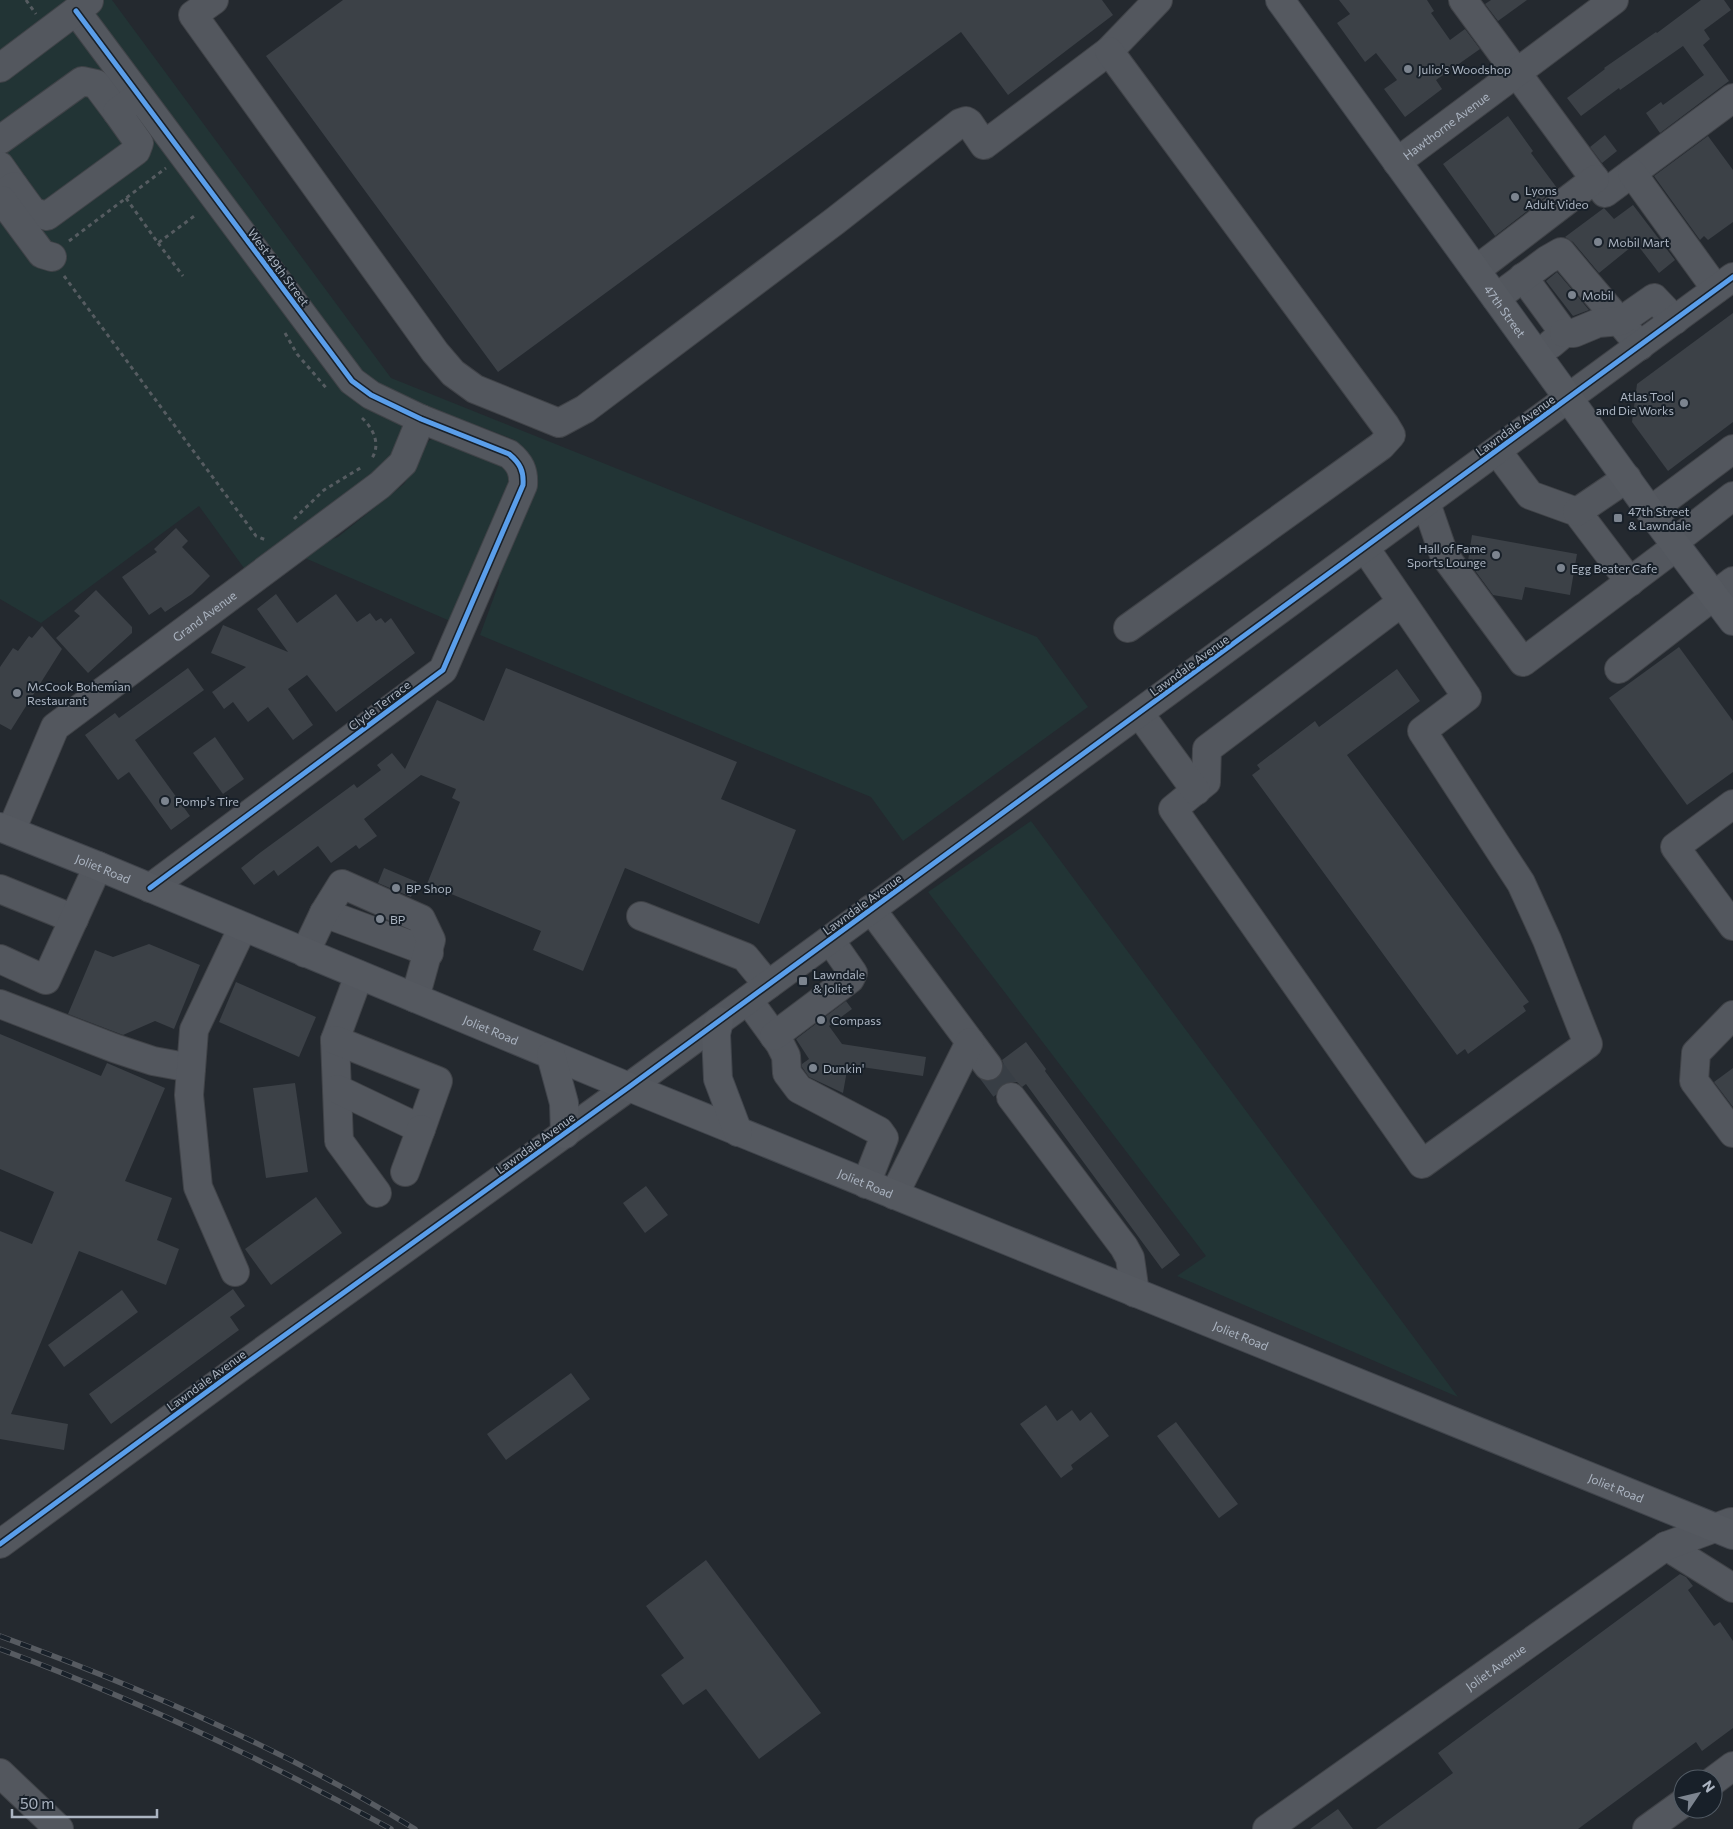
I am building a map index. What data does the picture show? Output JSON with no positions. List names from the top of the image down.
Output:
{
  "streets": {
    "main road": ["47th Street", "Joliet Road"],
    "street": [
      "Hawthorne Avenue",
      "West 49th Street",
      "Lawndale Avenue",
      "Grand Avenue",
      "Clyde Terrace",
      "Joliet Avenue"
    ]
  },
  "crossings": [
    ["Hawthorne Avenue", "47th Street"],
    ["West 49th Street", "Grand Avenue"],
    ["West 49th Street", "Clyde Terrace"],
    ["47th Street", "Lawndale Avenue"],
    ["Lawndale Avenue", "Joliet Road"],
    ["Grand Avenue", "Joliet Road"],
    ["Clyde Terrace", "Joliet Road"],
    ["Joliet Road", "Joliet Avenue"]
  ],
  "places": {
    "other": [
      "Julio's Woodshop",
      "Lyons Adult Video",
      "Mobil Mart",
      "Mobil",
      "Atlas Tool and Die Works",
      "Hall of Fame Sports Lounge",
      "Egg Beater Cafe",
      "McCook Bohemian Restaurant",
      "Pomp's Tire",
      "BP Shop",
      "BP",
      "Compass",
      "Dunkin'"
    ],
    "transit": ["47th Street & Lawndale", "Lawndale & Joliet"]
  },
  "scale_bar": "50 m",
  "north": "top right"
}
